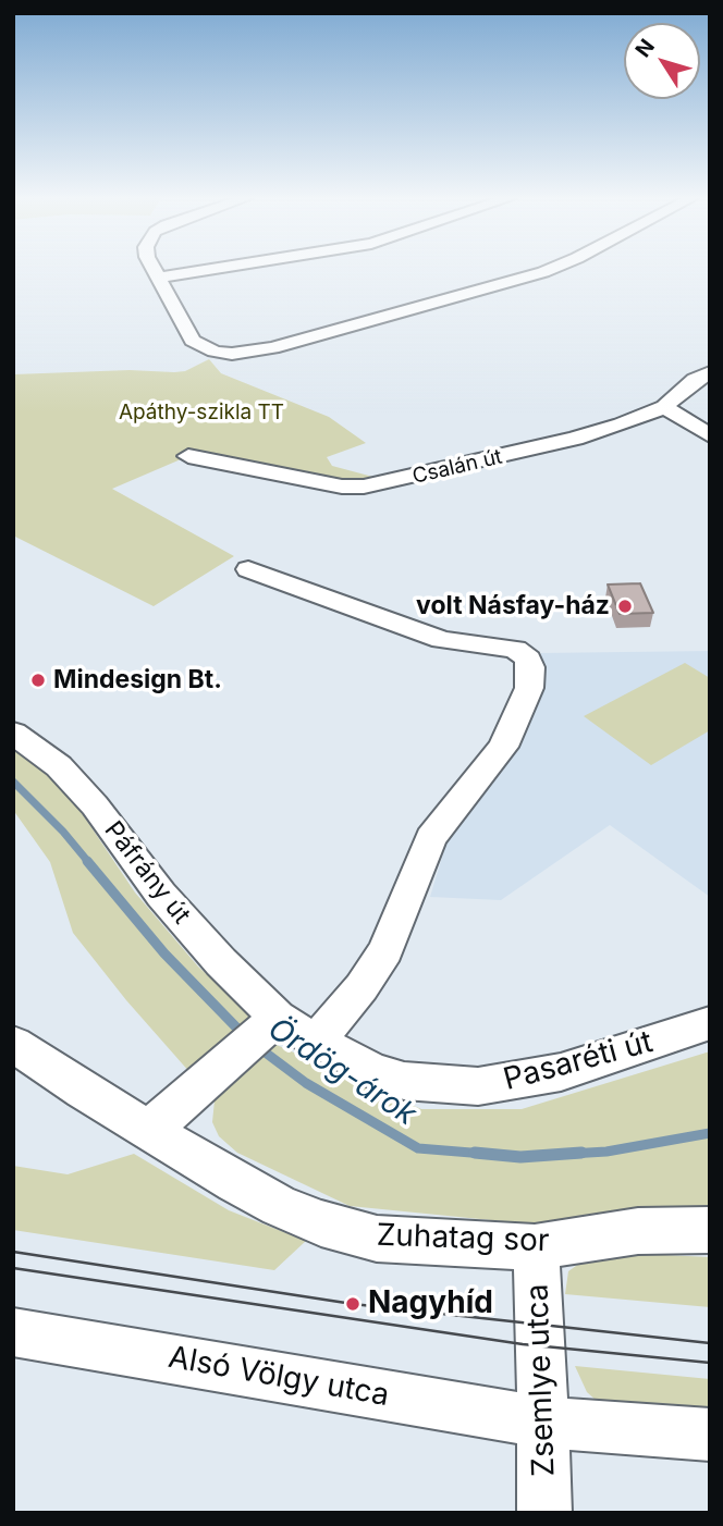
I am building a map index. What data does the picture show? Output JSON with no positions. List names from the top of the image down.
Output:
{
  "streets": {
    "street": [
      "Csalán út",
      "Páfrány út",
      "Pasaréti út",
      "Zuhatag sor",
      "Alsó Völgy utca",
      "Zsemlye utca"
    ]
  },
  "crossings": [
    ["Páfrány út", "Pasaréti út"],
    ["Zuhatag sor", "Zsemlye utca"],
    ["Alsó Völgy utca", "Zsemlye utca"]
  ],
  "water": ["Ördög-árok"],
  "parks": ["Apáthy-szikla TT"],
  "places": ["volt Násfay-ház", "Mindesign Bt.", "Nagyhíd"],
  "north": "top left"
}
